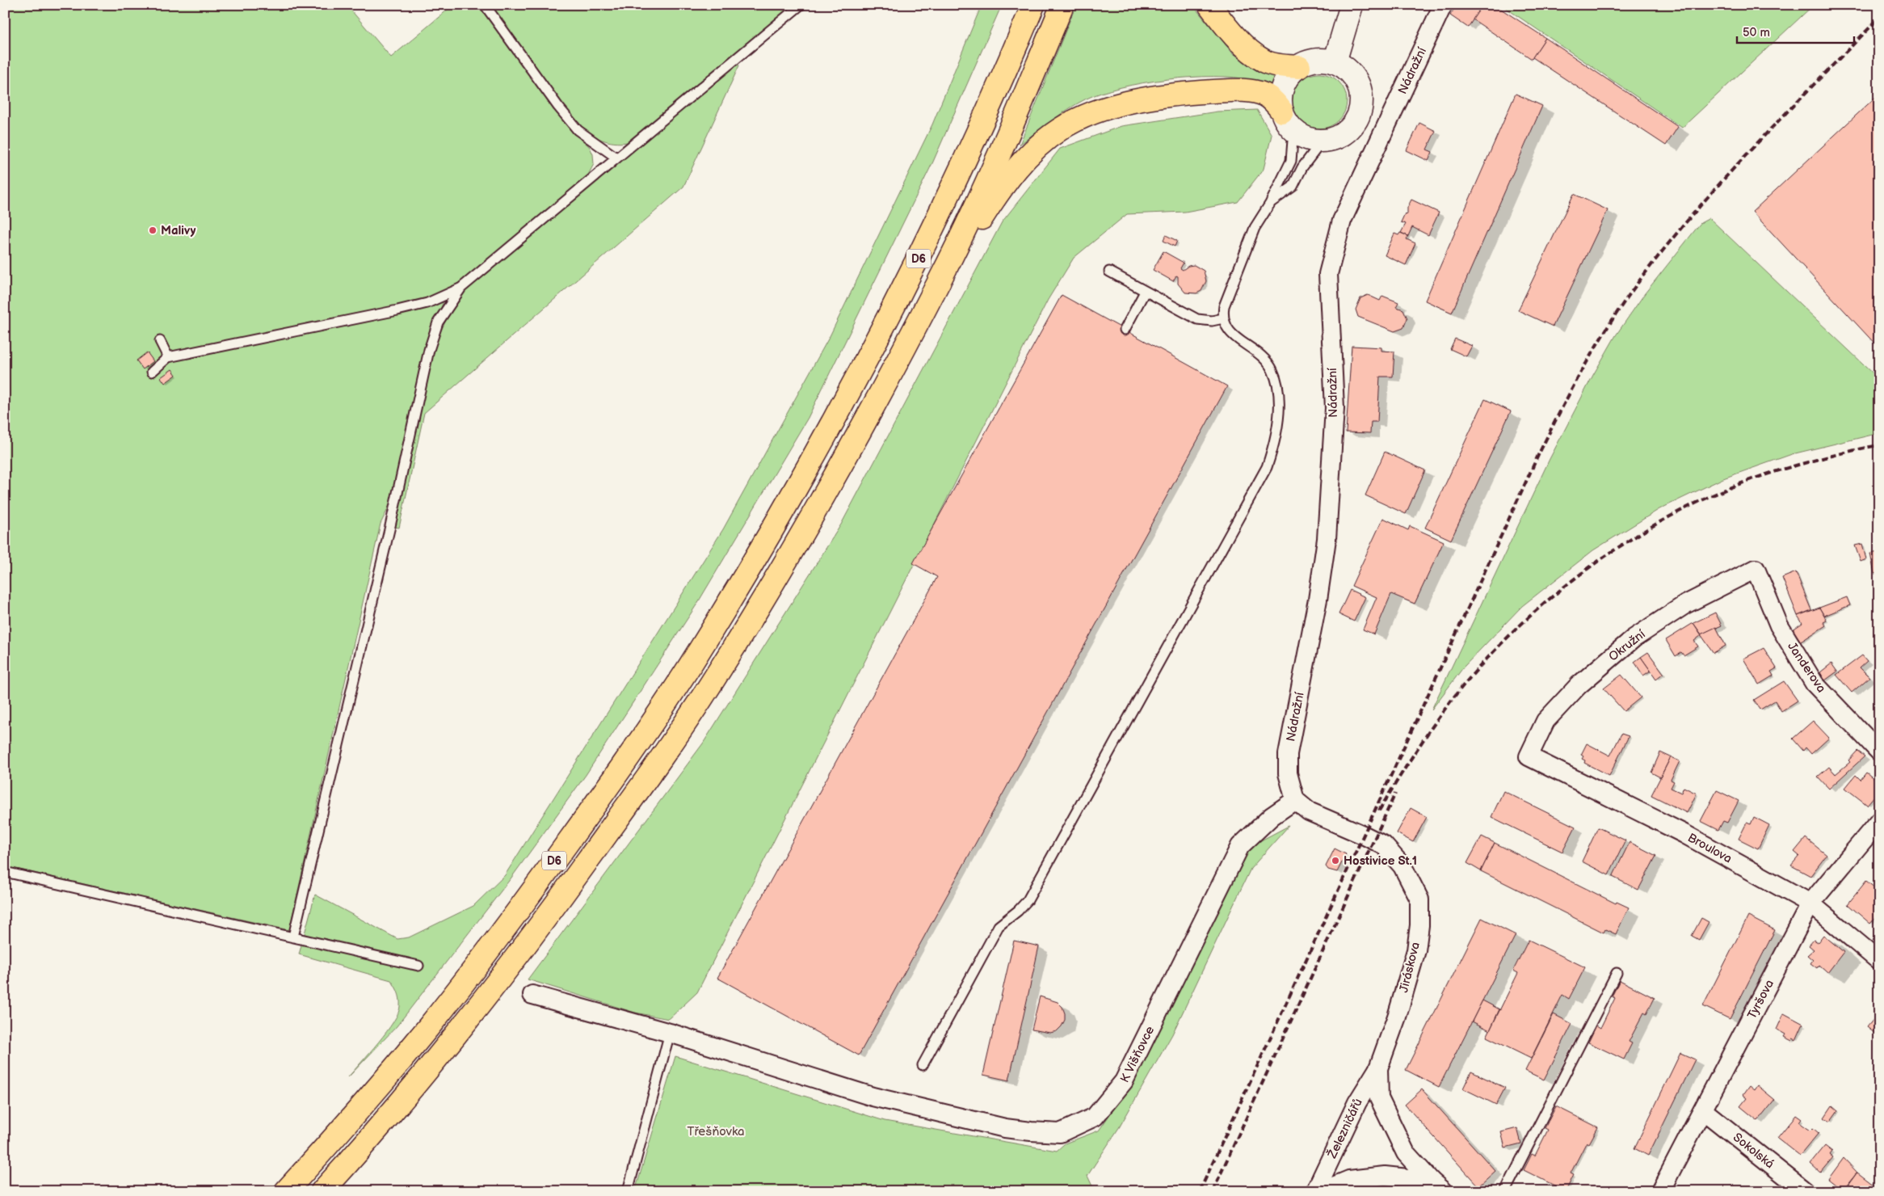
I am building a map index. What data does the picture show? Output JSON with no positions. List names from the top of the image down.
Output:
{
  "streets": {
    "highway": ["D6"],
    "street": [
      "Nádražní",
      "Okružní",
      "Janderova",
      "Broulova",
      "Jiráskova",
      "Tyršova",
      "K Višňovce",
      "Železničářů",
      "Sokolská"
    ]
  },
  "crossings": [
    ["Nádražní", "Jiráskova"],
    ["Nádražní", "K Višňovce"],
    ["Okružní", "Janderova"],
    ["Okružní", "Broulova"],
    ["Broulova", "Tyršova"],
    ["Jiráskova", "K Višňovce"],
    ["Jiráskova", "Železničářů"],
    ["Tyršova", "Sokolská"]
  ],
  "parks": ["Třešňovka"],
  "places": ["Malivy", "Hostivice St.1"],
  "scale_bar": "50 m"
}
